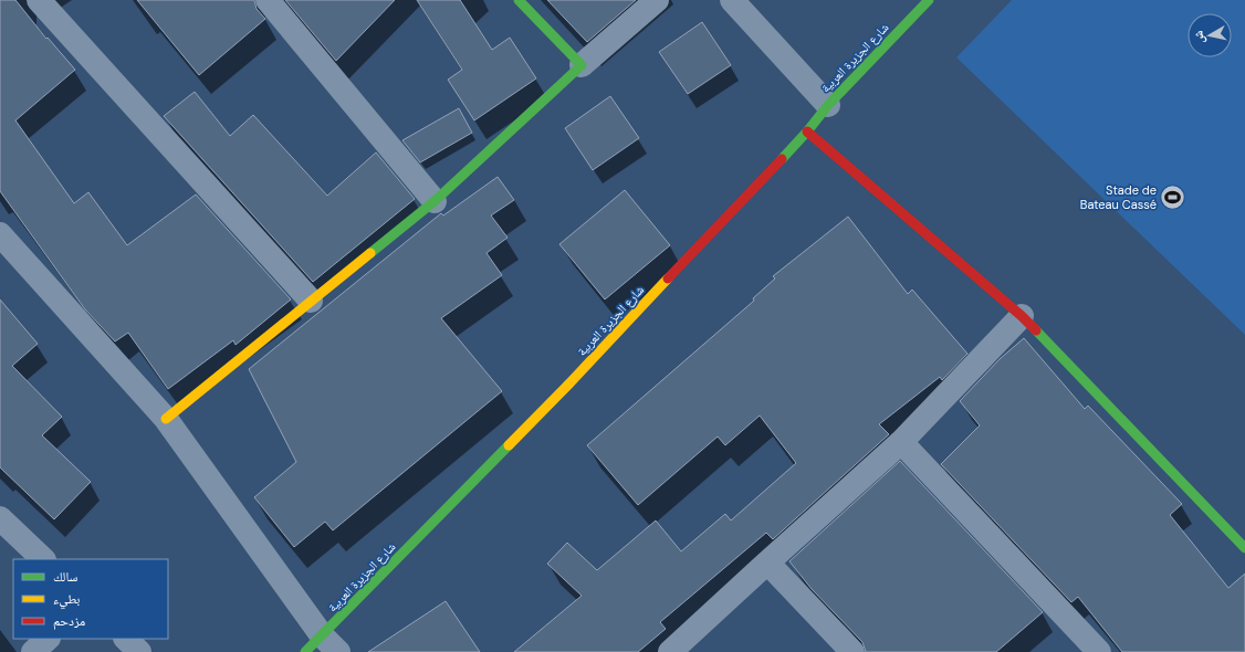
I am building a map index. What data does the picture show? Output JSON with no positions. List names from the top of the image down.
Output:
{
  "streets": {
    "street": ["شارع الجزيرة العربية"]
  },
  "places": {
    "sports": ["Stade de Bateau Cassé"]
  },
  "legend": ["سالك", "بطيء", "مزدحم"],
  "north": "left"
}
